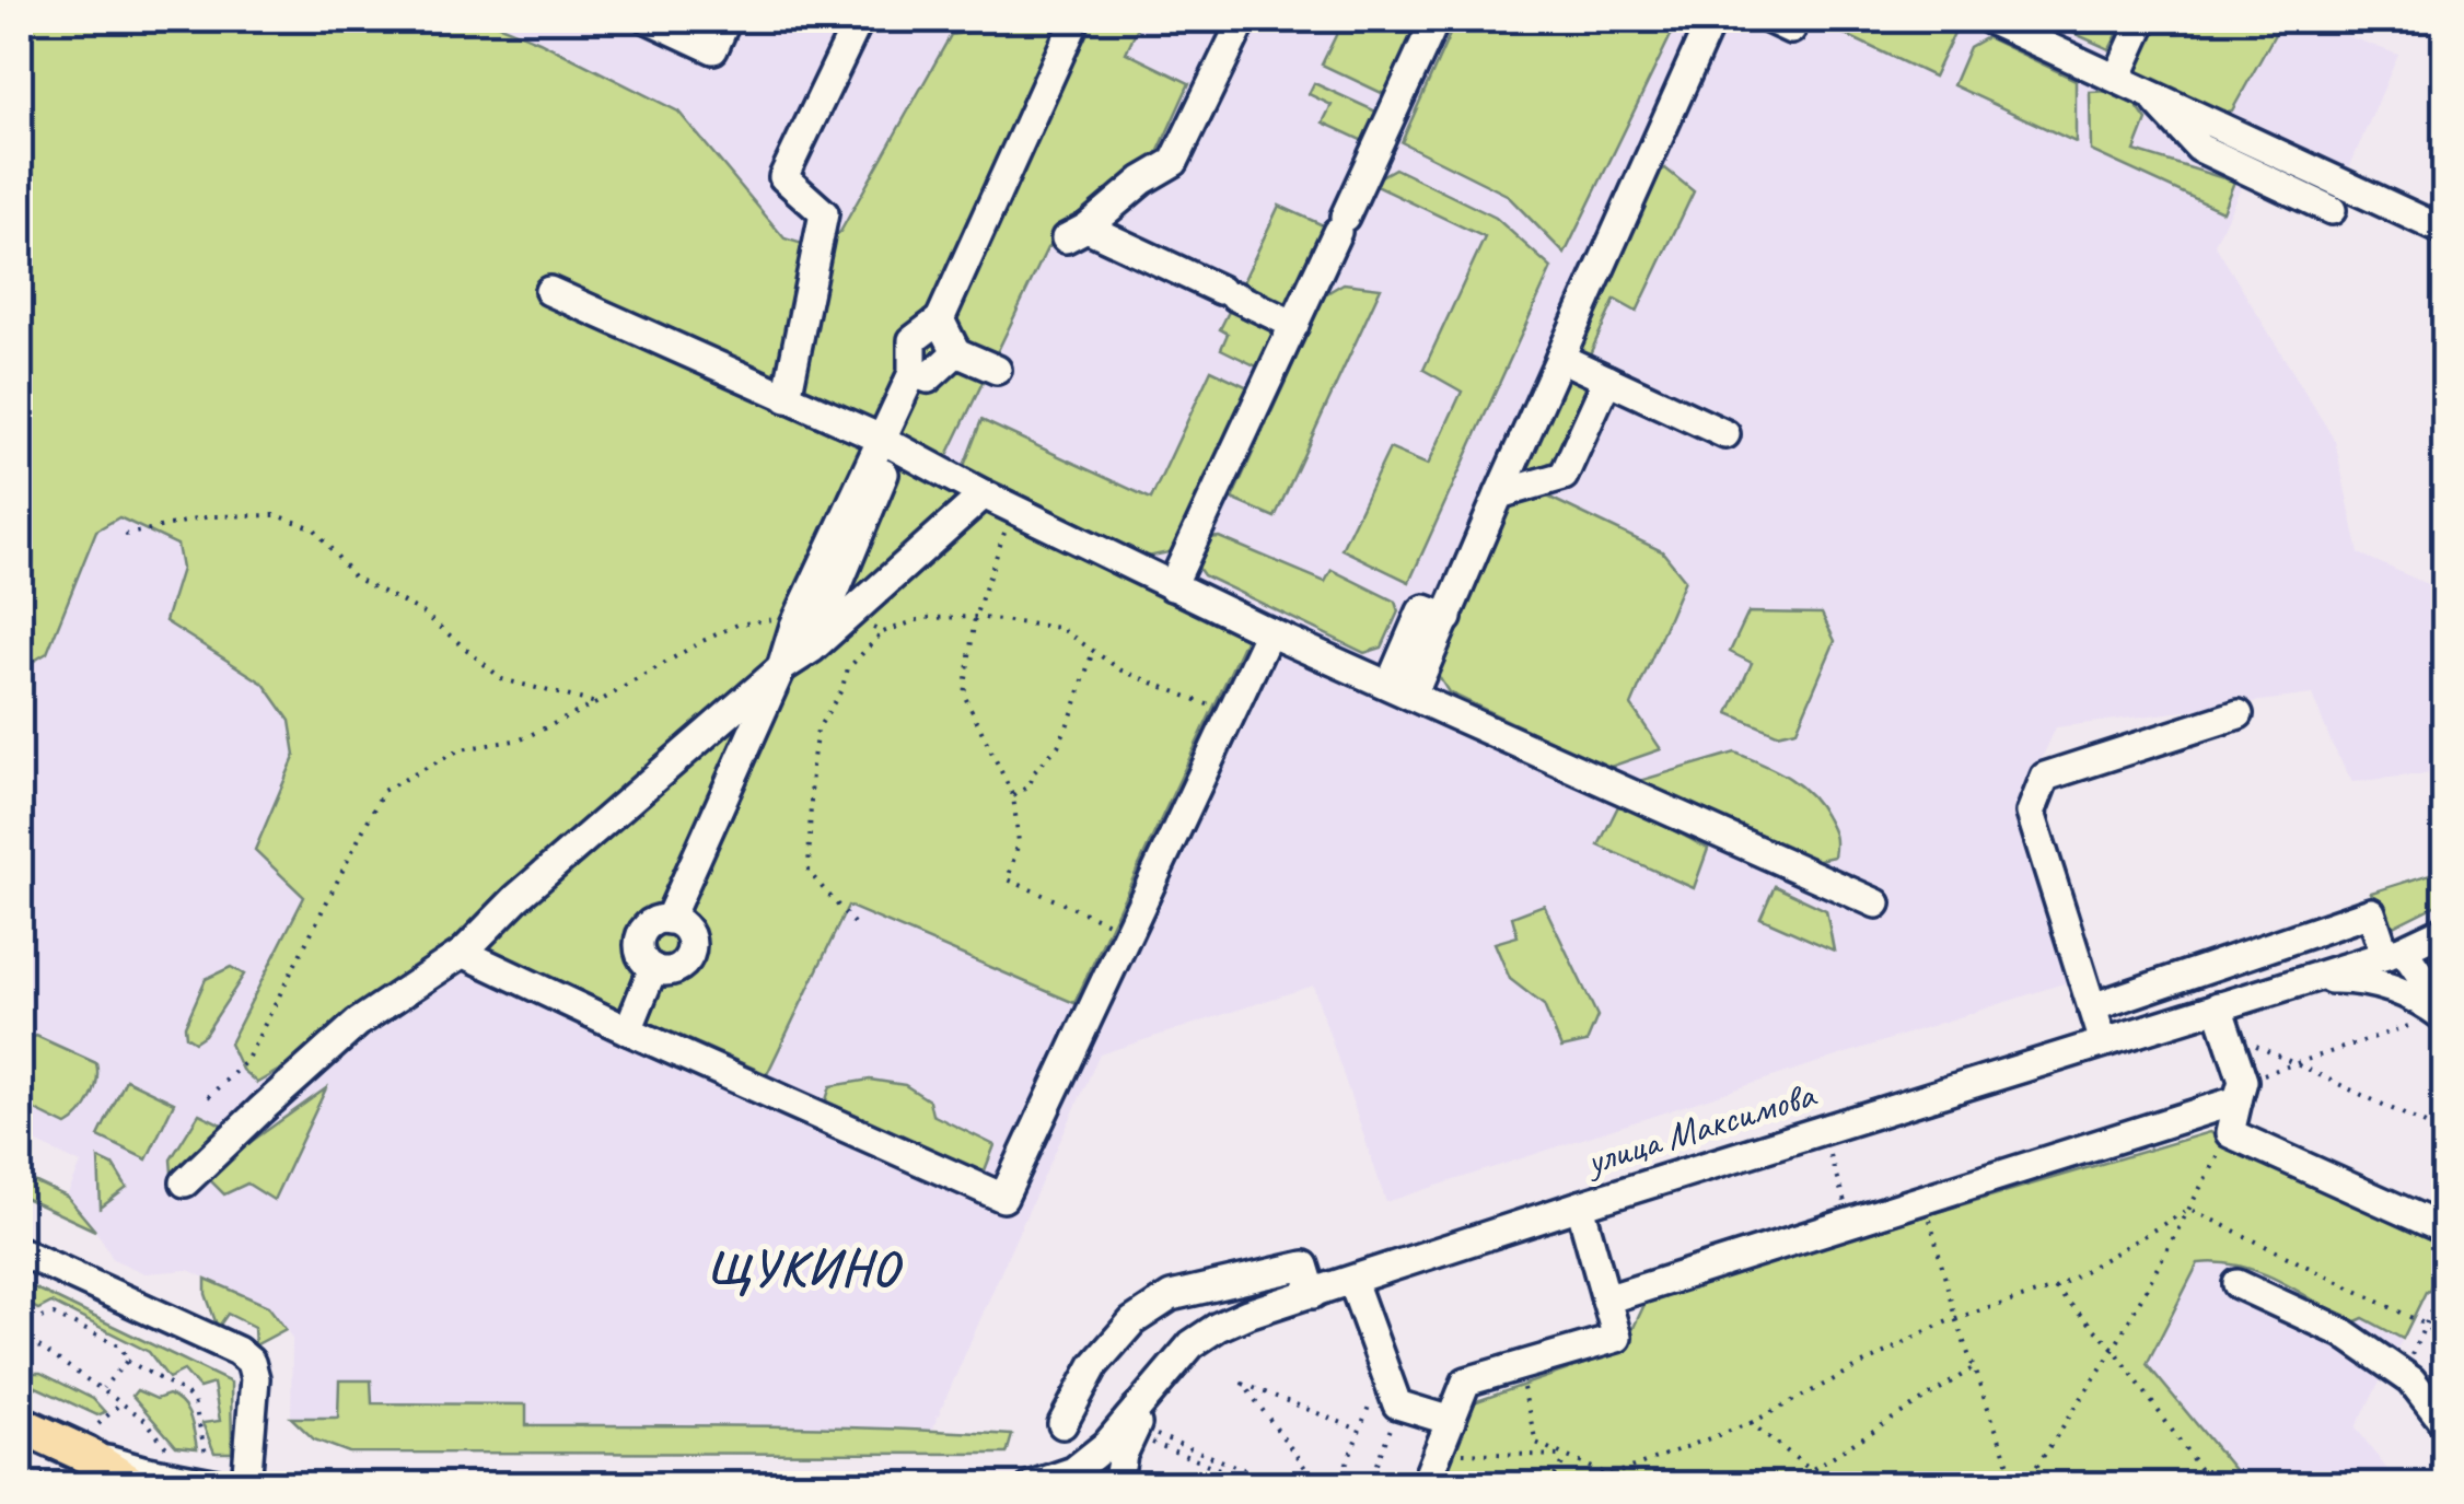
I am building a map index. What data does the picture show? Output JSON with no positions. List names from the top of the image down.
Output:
{
  "streets": {
    "street": ["улица Максимова"]
  },
  "districts": ["ЩУКИНО"]
}
